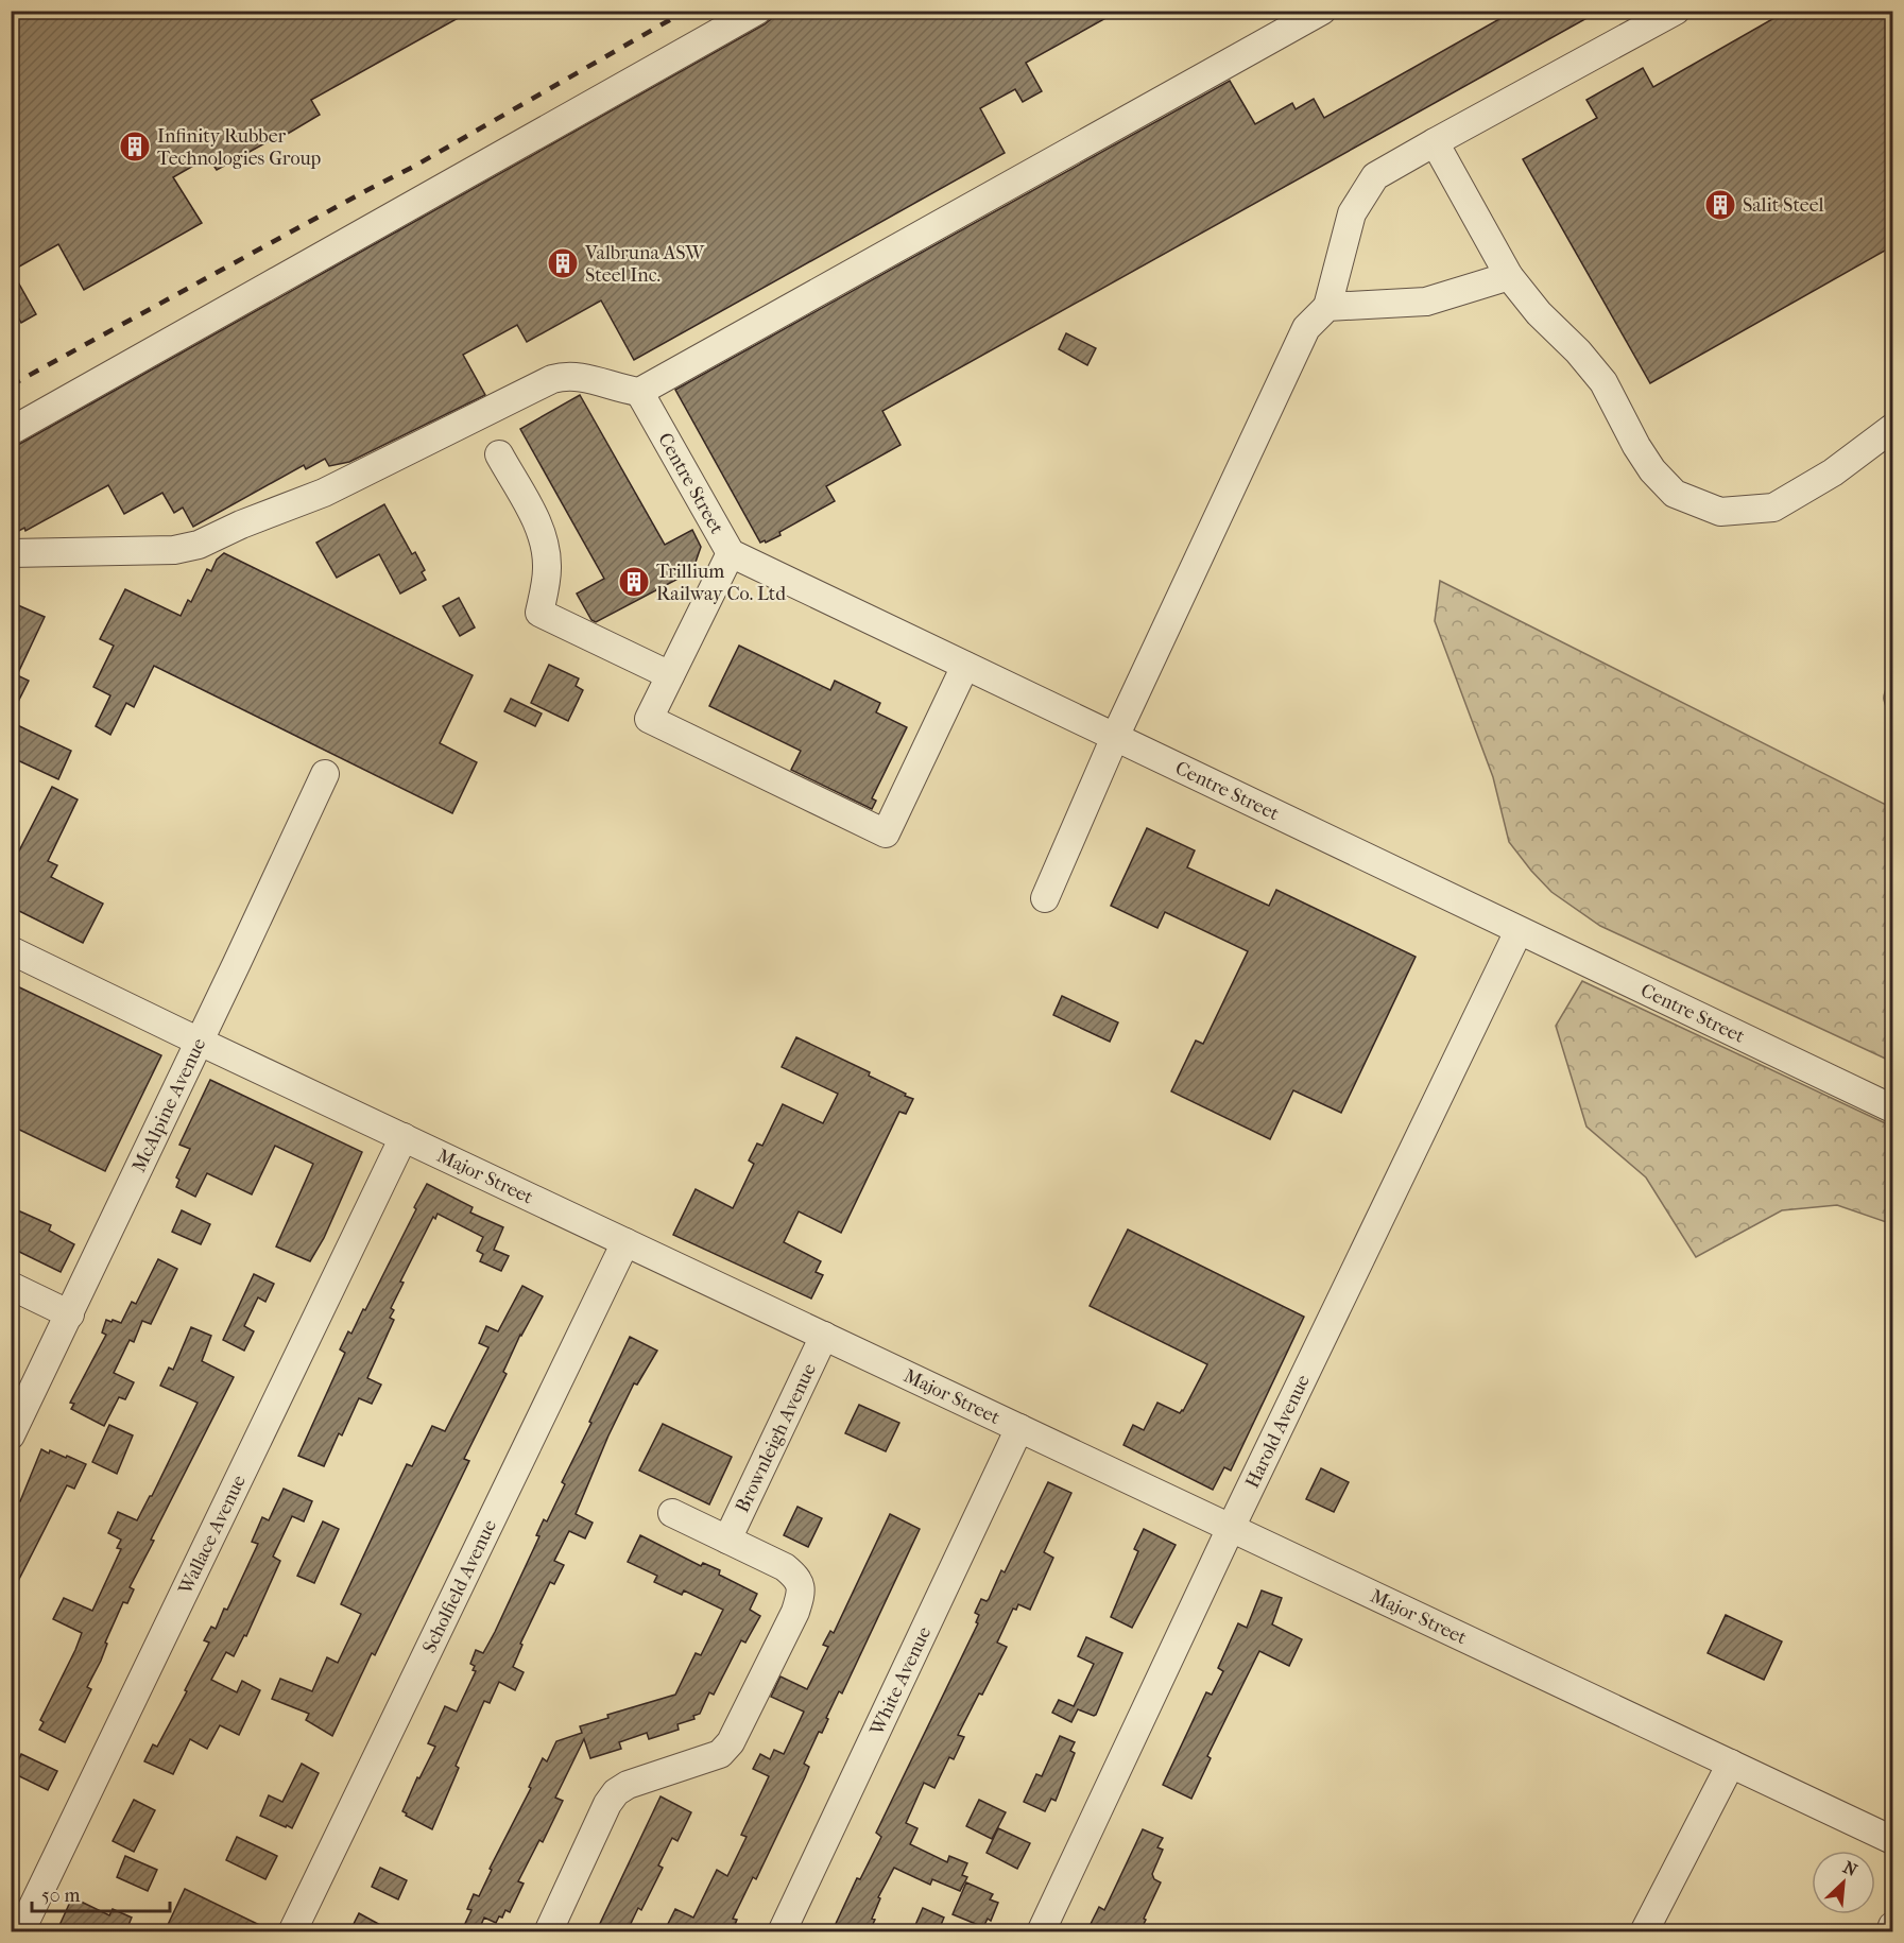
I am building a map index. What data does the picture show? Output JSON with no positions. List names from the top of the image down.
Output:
{
  "streets": {
    "street": [
      "Centre Street",
      "McAlpine Avenue",
      "Major Street",
      "Harold Avenue",
      "Brownleigh Avenue",
      "Wallace Avenue",
      "Scholfield Avenue",
      "White Avenue"
    ]
  },
  "crossings": [
    ["Centre Street", "Harold Avenue"],
    ["McAlpine Avenue", "Major Street"],
    ["Major Street", "Harold Avenue"],
    ["Major Street", "Brownleigh Avenue"],
    ["Major Street", "Wallace Avenue"],
    ["Major Street", "Scholfield Avenue"],
    ["Major Street", "White Avenue"]
  ],
  "places": {
    "building": [
      "Infinity Rubber Technologies Group",
      "Salit Steel",
      "Valbruna ASW Steel Inc.",
      "Trillium Railway Co. Ltd"
    ]
  },
  "scale_bar": "50 m",
  "north": "top right"
}
